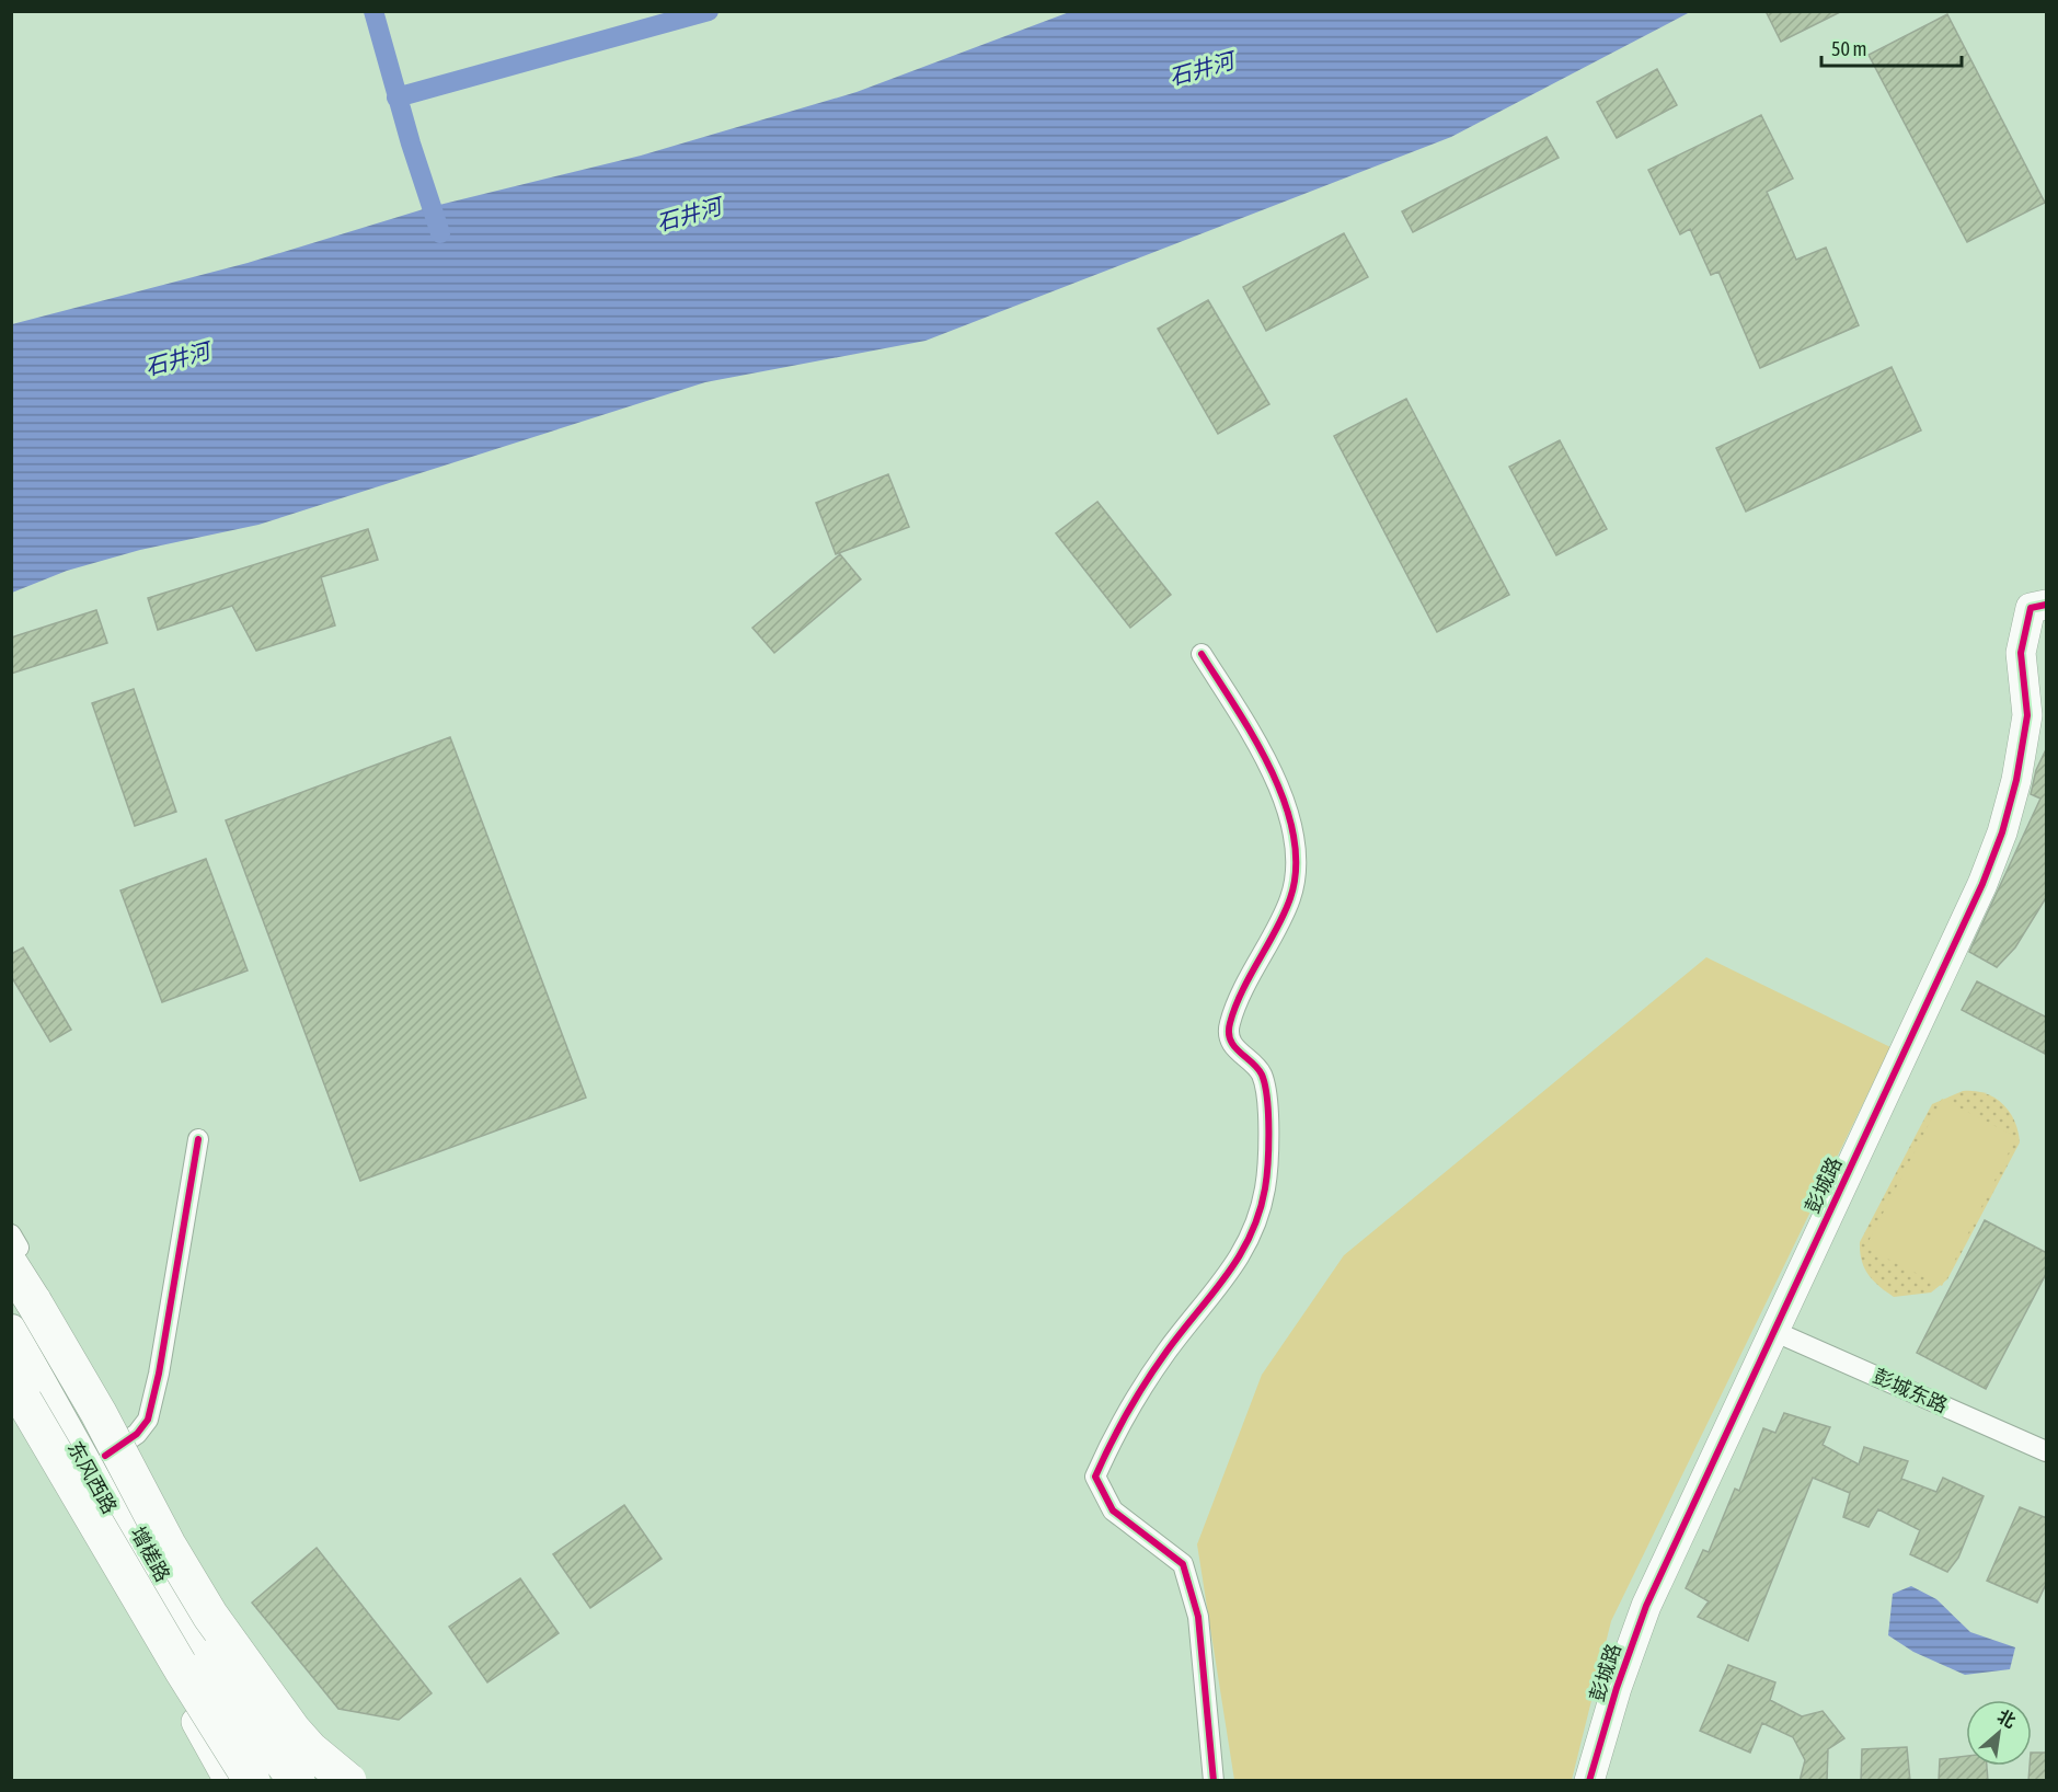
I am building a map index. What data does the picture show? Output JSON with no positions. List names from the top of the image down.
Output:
{
  "streets": {
    "highway": ["增槎路"],
    "main road": ["东风西路"],
    "street": ["彭城路", "彭城东路"]
  },
  "crossings": [
    ["彭城路", "彭城东路"],
    ["东风西路", "增槎路"]
  ],
  "water": ["石井河"],
  "scale_bar": "50 m",
  "north": "top right"
}
